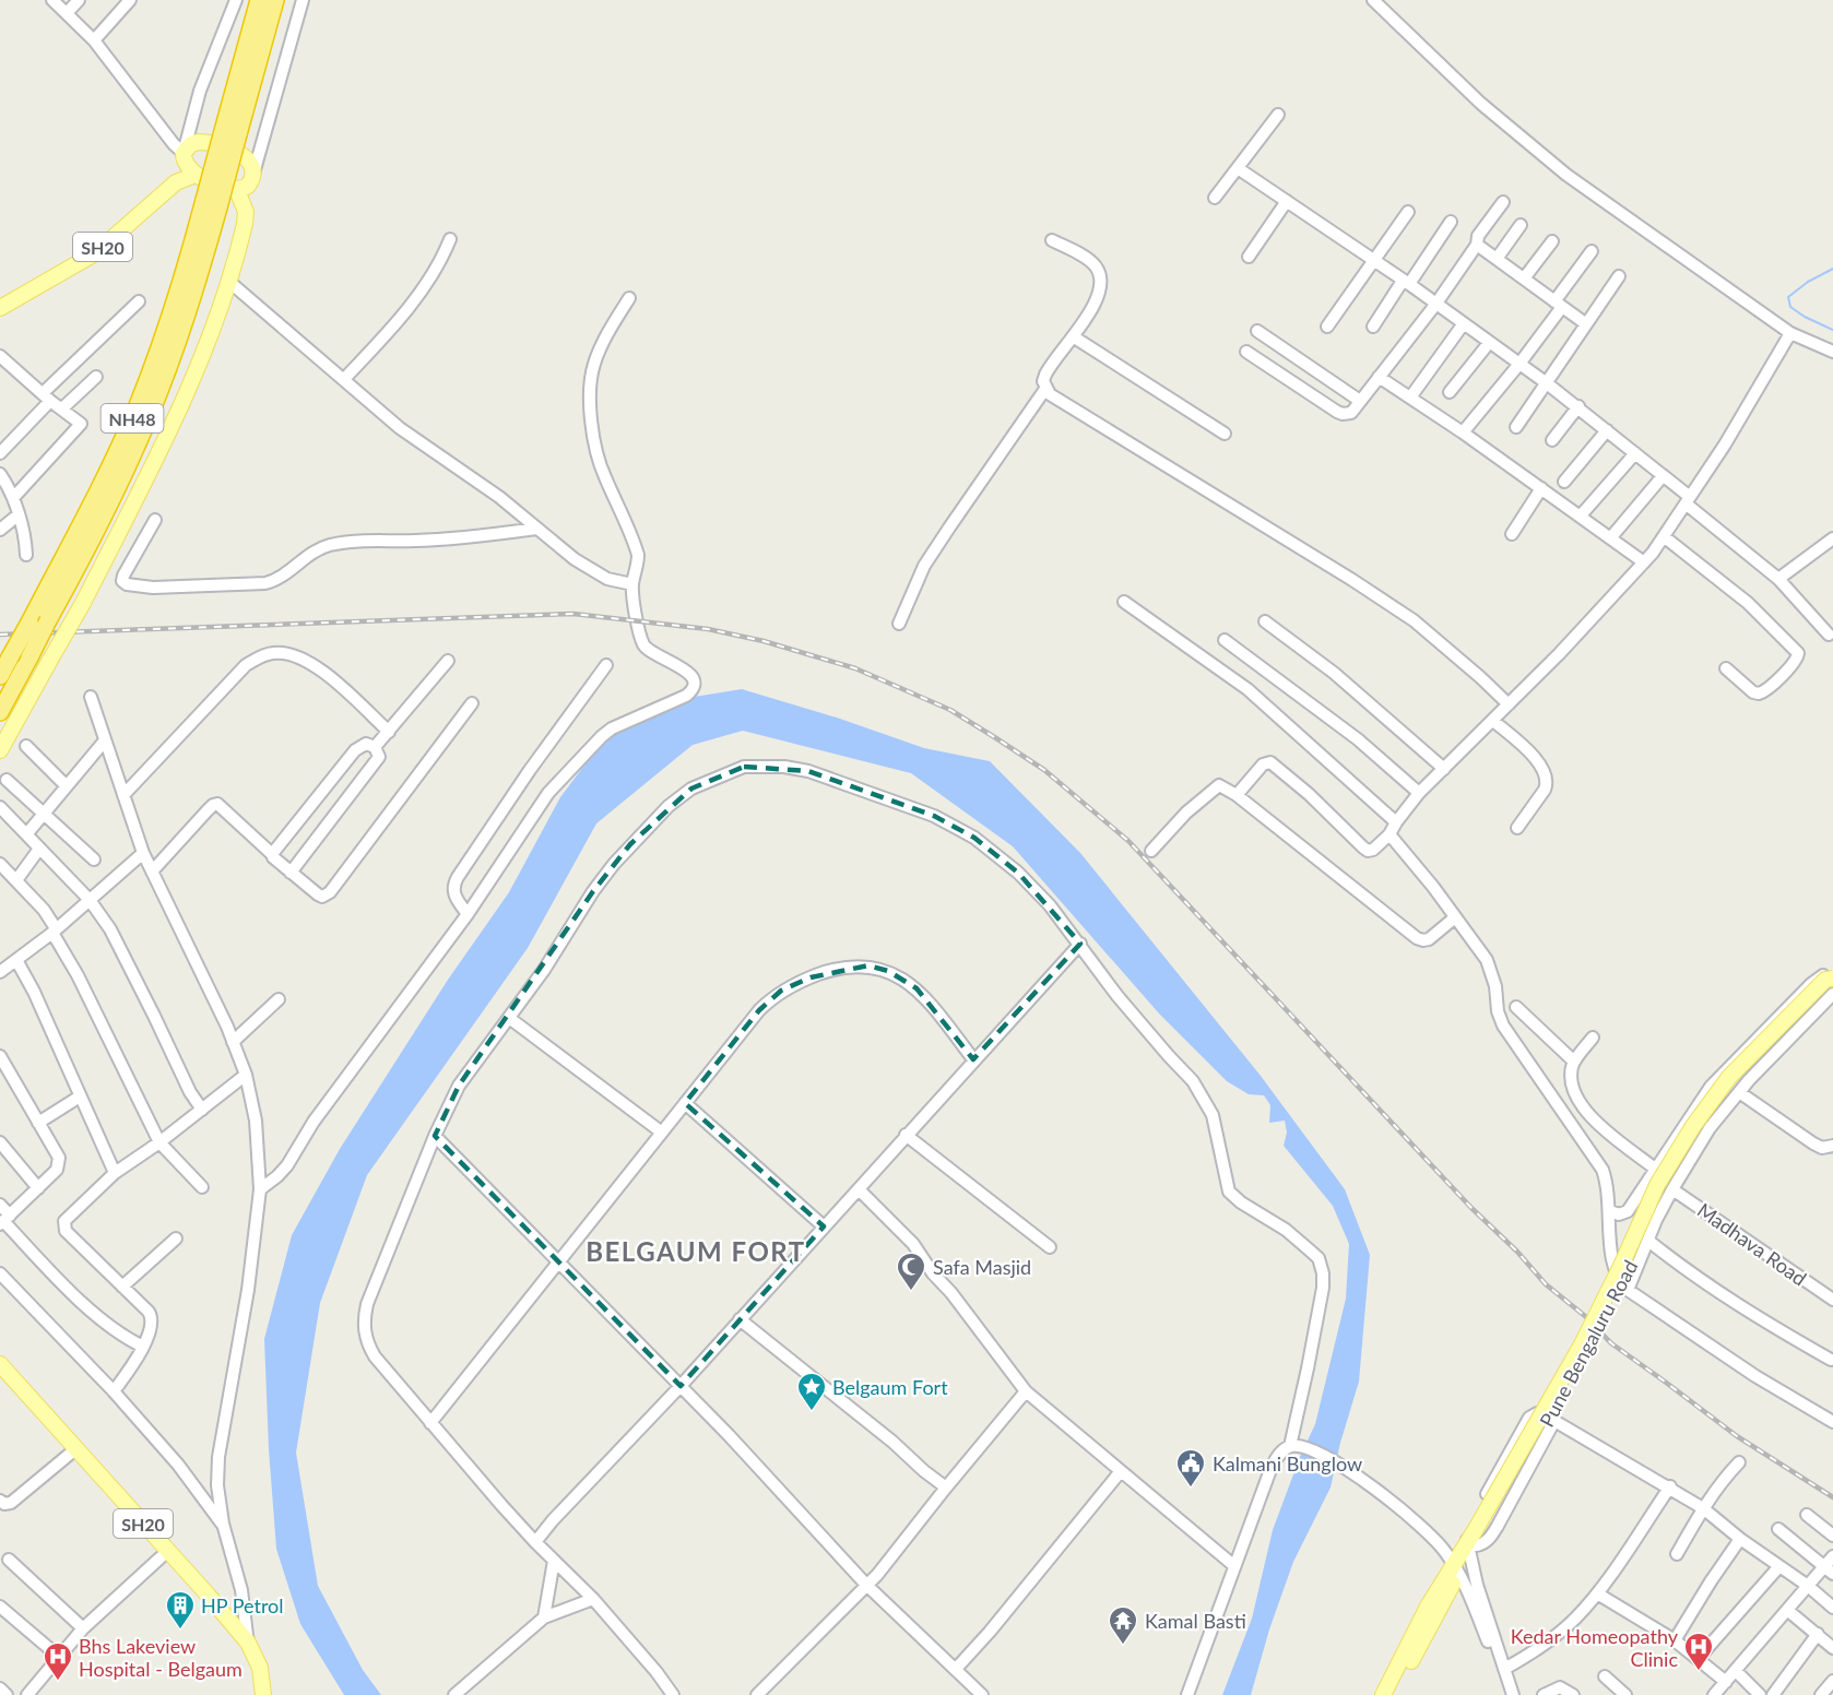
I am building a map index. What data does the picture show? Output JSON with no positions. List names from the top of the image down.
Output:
{
  "streets": {
    "highway": ["NH48"],
    "main road": ["SH20", "Pune Bengaluru Road"],
    "street": ["Madhava Road"]
  },
  "districts": ["BELGAUM FORT"],
  "places": {
    "mosque": ["Safa Masjid"],
    "place": ["Belgaum Fort"],
    "public building": ["Kalmani Bunglow"],
    "building": ["HP Petrol"],
    "temple": ["Kamal Basti"],
    "hospital": ["Kedar Homeopathy Clinic", "Bhs Lakeview Hospital - Belgaum"]
  }
}
